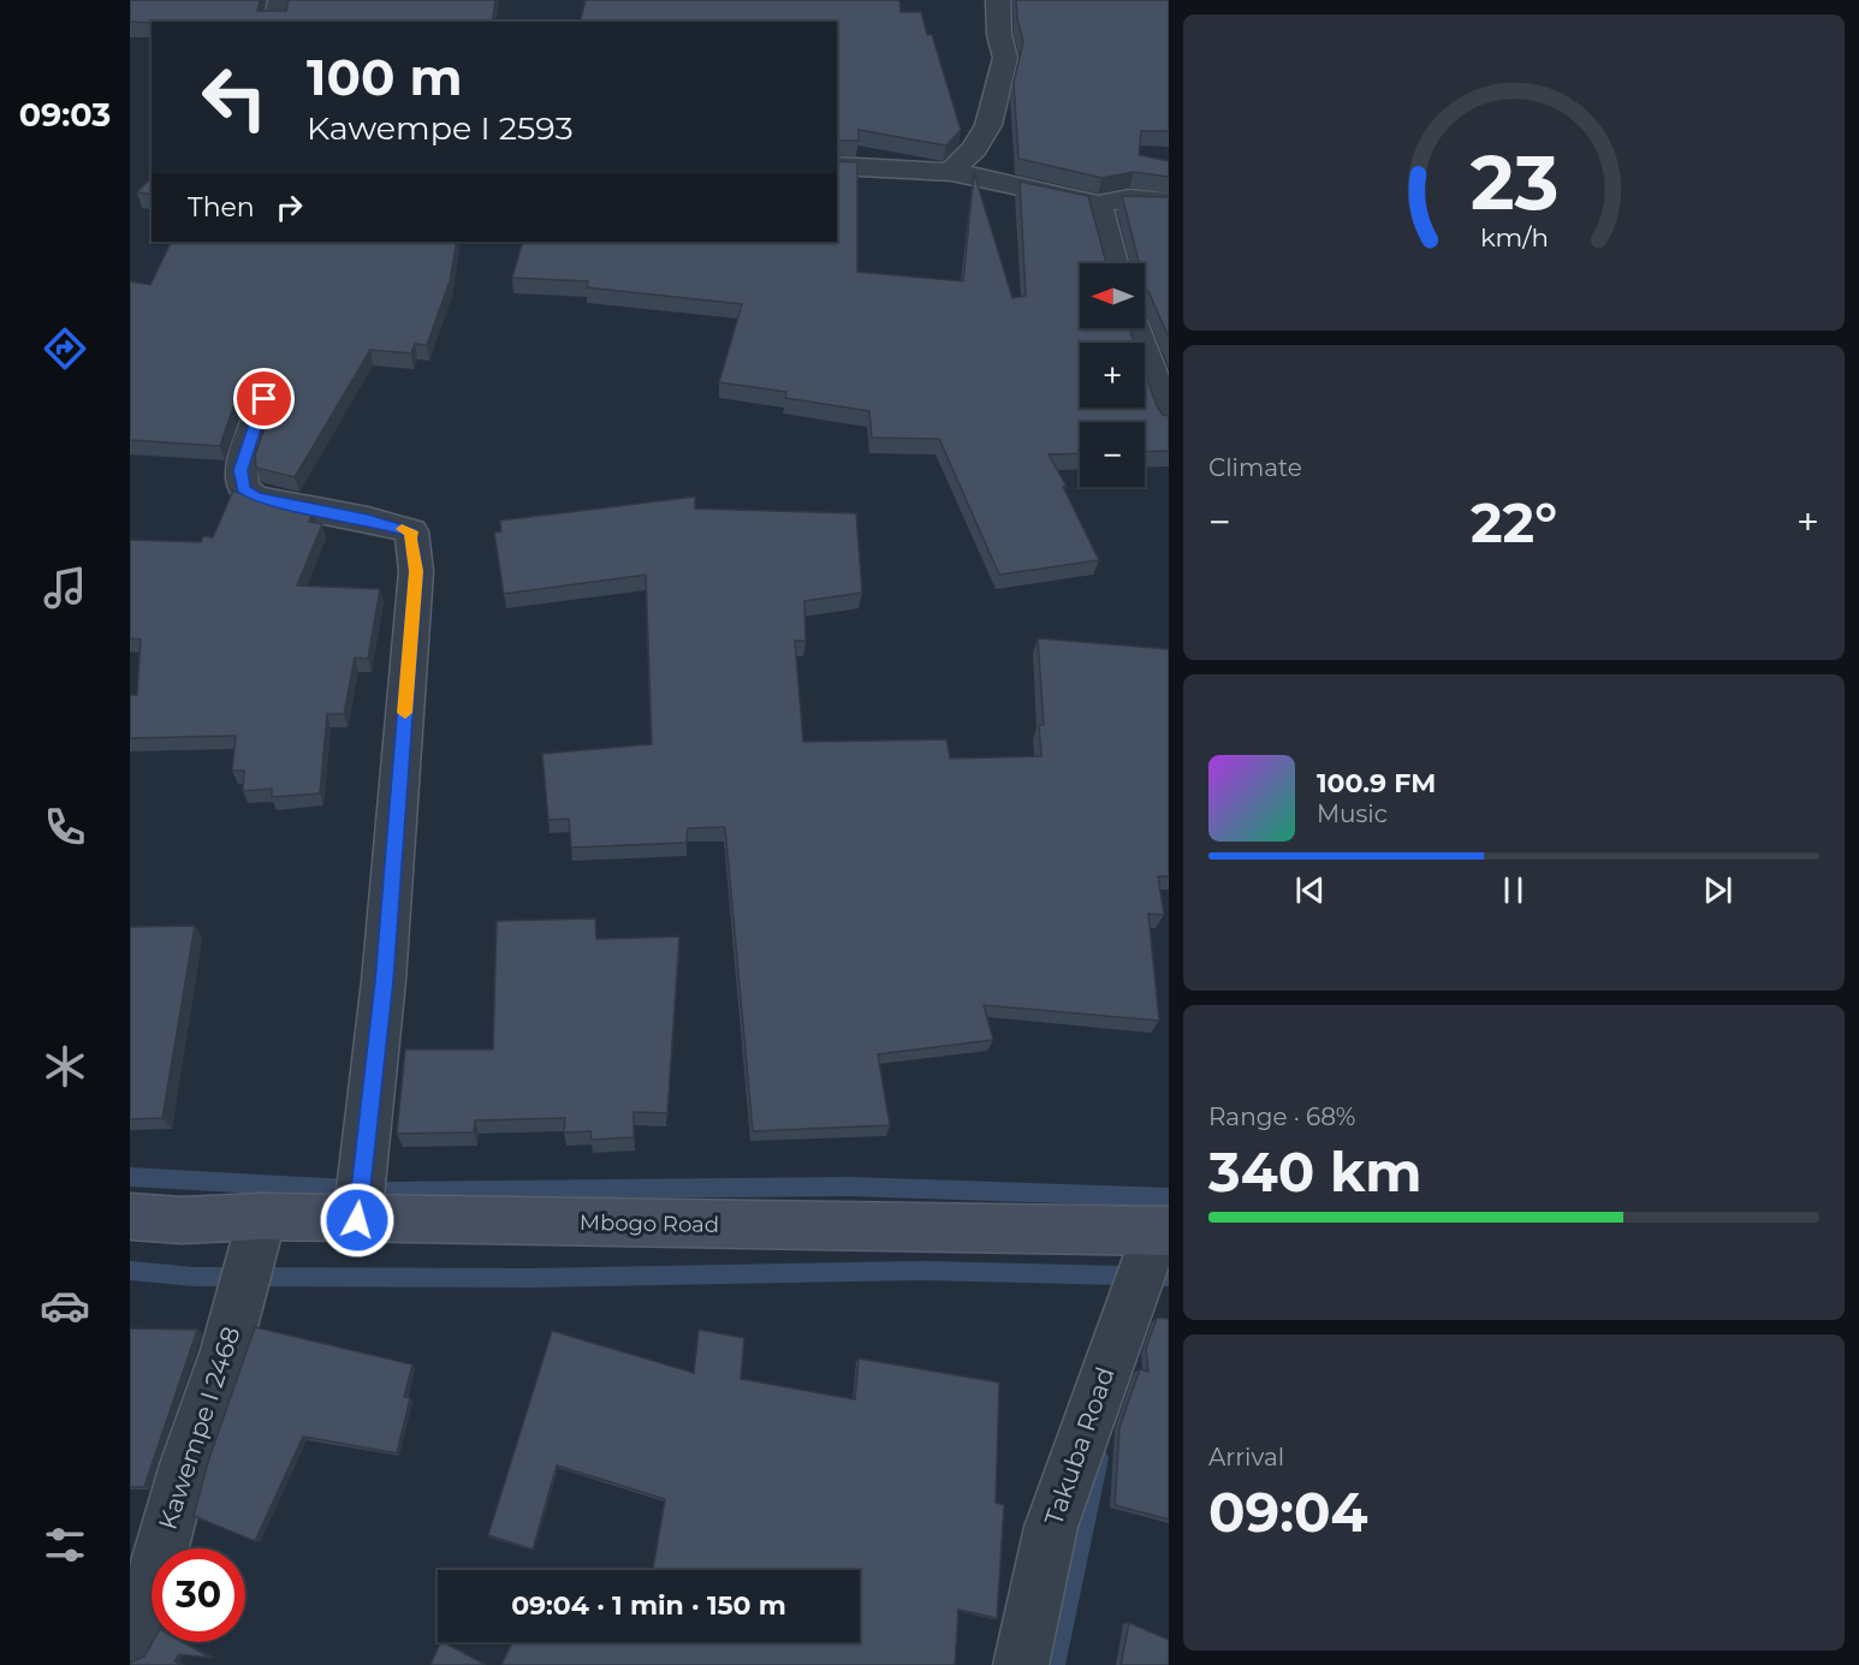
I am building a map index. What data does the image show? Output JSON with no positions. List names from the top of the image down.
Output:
{
  "streets": {
    "street": ["Mbogo Road", "Kawempe I 2468", "Takuba Road"]
  },
  "crossings": [
    ["Mbogo Road", "Kawempe I 2468"],
    ["Mbogo Road", "Takuba Road"]
  ],
  "north": "left",
  "page": {
    "tabs": "09:03",
    "turn": ["100 m", "Kawempe I 2593"],
    "then": "Then",
    "map_buttons": ["+", "−"],
    "tile": [
      "Climate",
      ["Range · 68%", "340 km"],
      ["Arrival", "09:04"]
    ],
    "heat": ["−", "22°", "+"],
    "song": ["100.9 FM", "Music"],
    "limit": "30",
    "trip": "09:04 · 1 min · 150 m",
    "gauge": ["23", "km/h"]
  }
}
